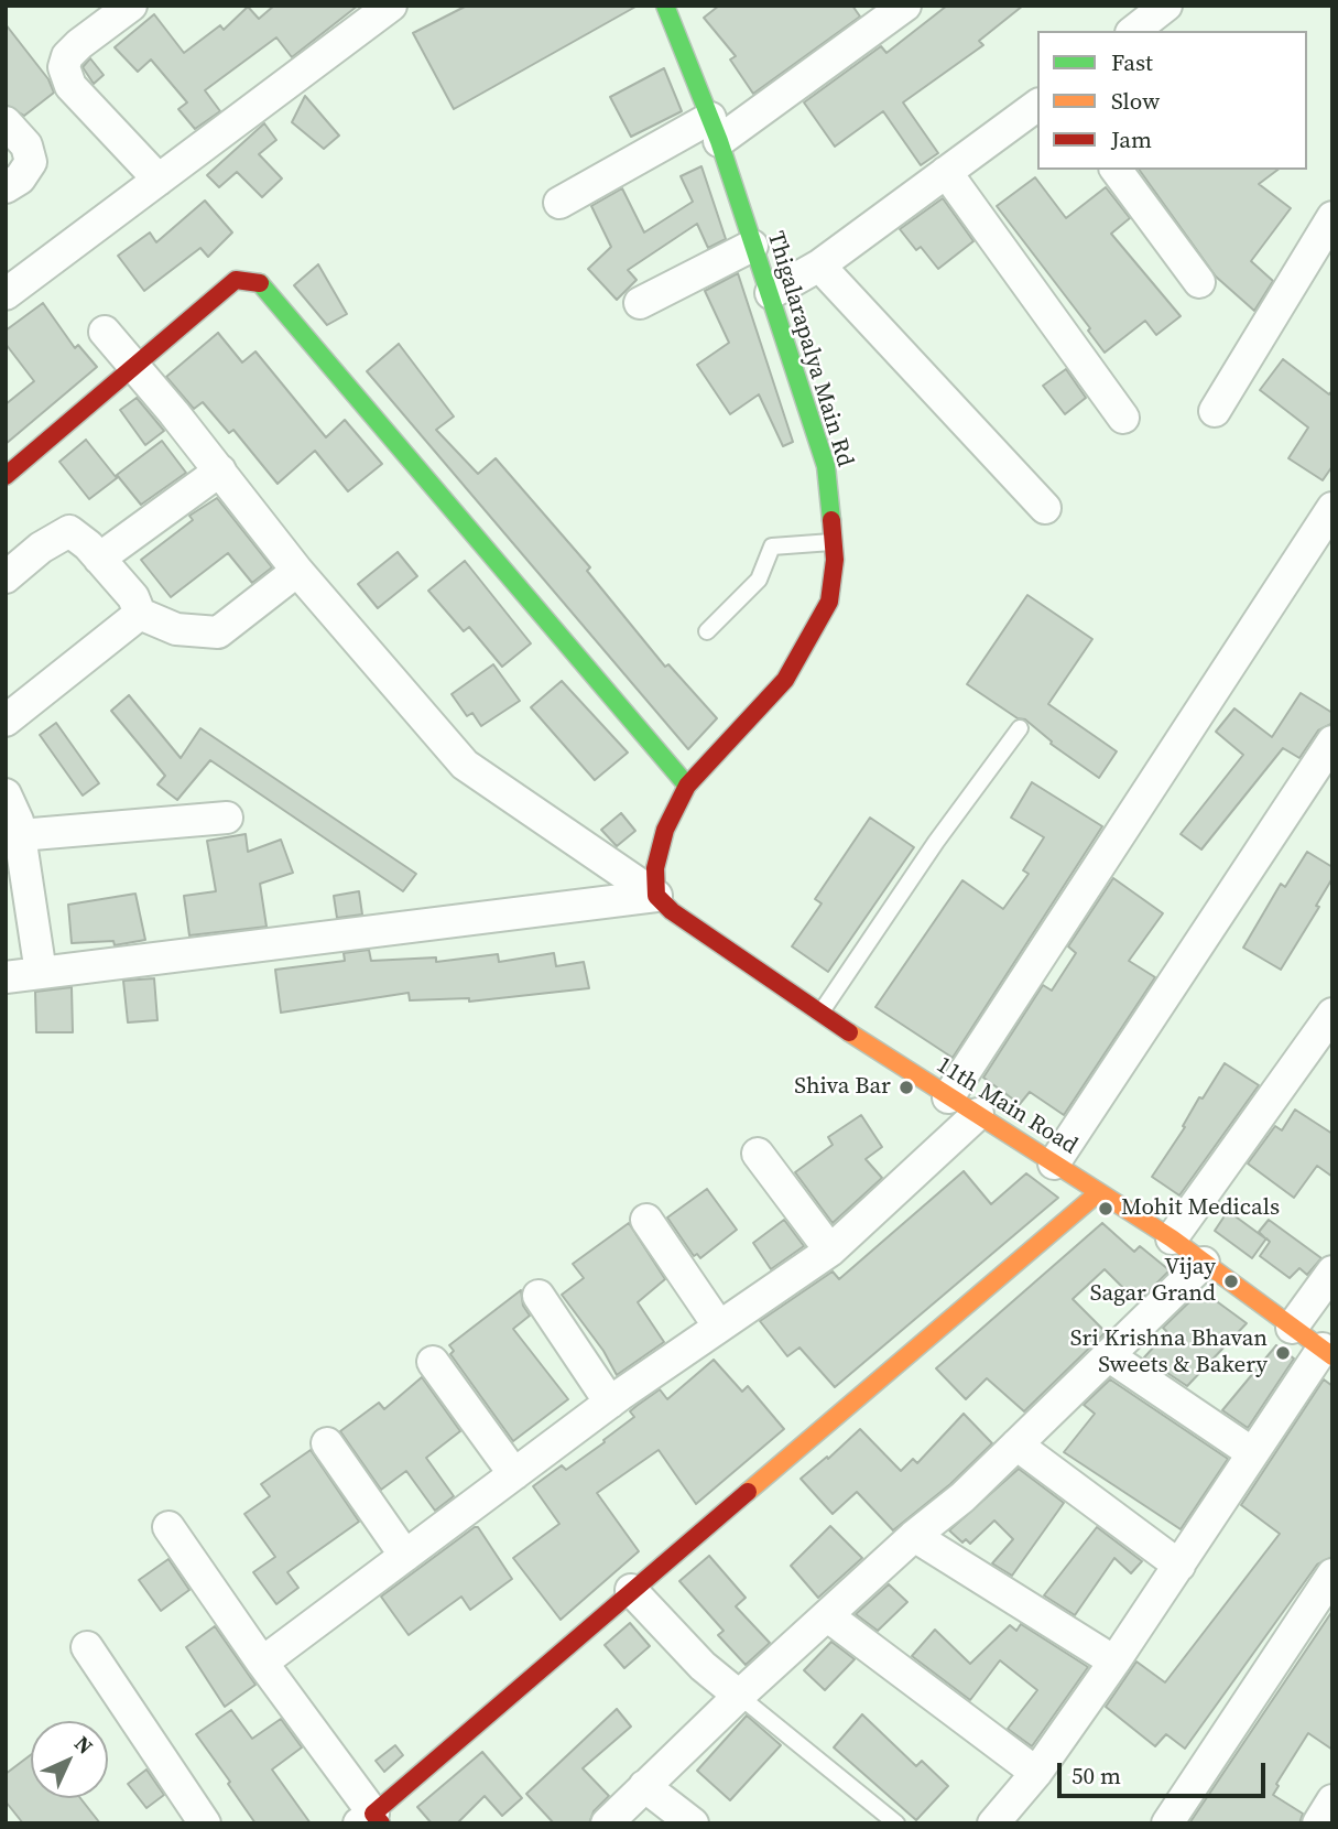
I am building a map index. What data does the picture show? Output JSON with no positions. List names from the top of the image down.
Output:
{
  "streets": {
    "street": ["Thigalarapalya Main Rd", "11th Main Road"]
  },
  "crossings": [
    ["Thigalarapalya Main Rd", "11th Main Road"]
  ],
  "places": [
    "Shiva Bar",
    "Mohit Medicals",
    "Vijay Sagar Grand",
    "Sri Krishna Bhavan Sweets & Bakery"
  ],
  "legend": ["Fast", "Slow", "Jam"],
  "scale_bar": "50 m",
  "north": "top right"
}
